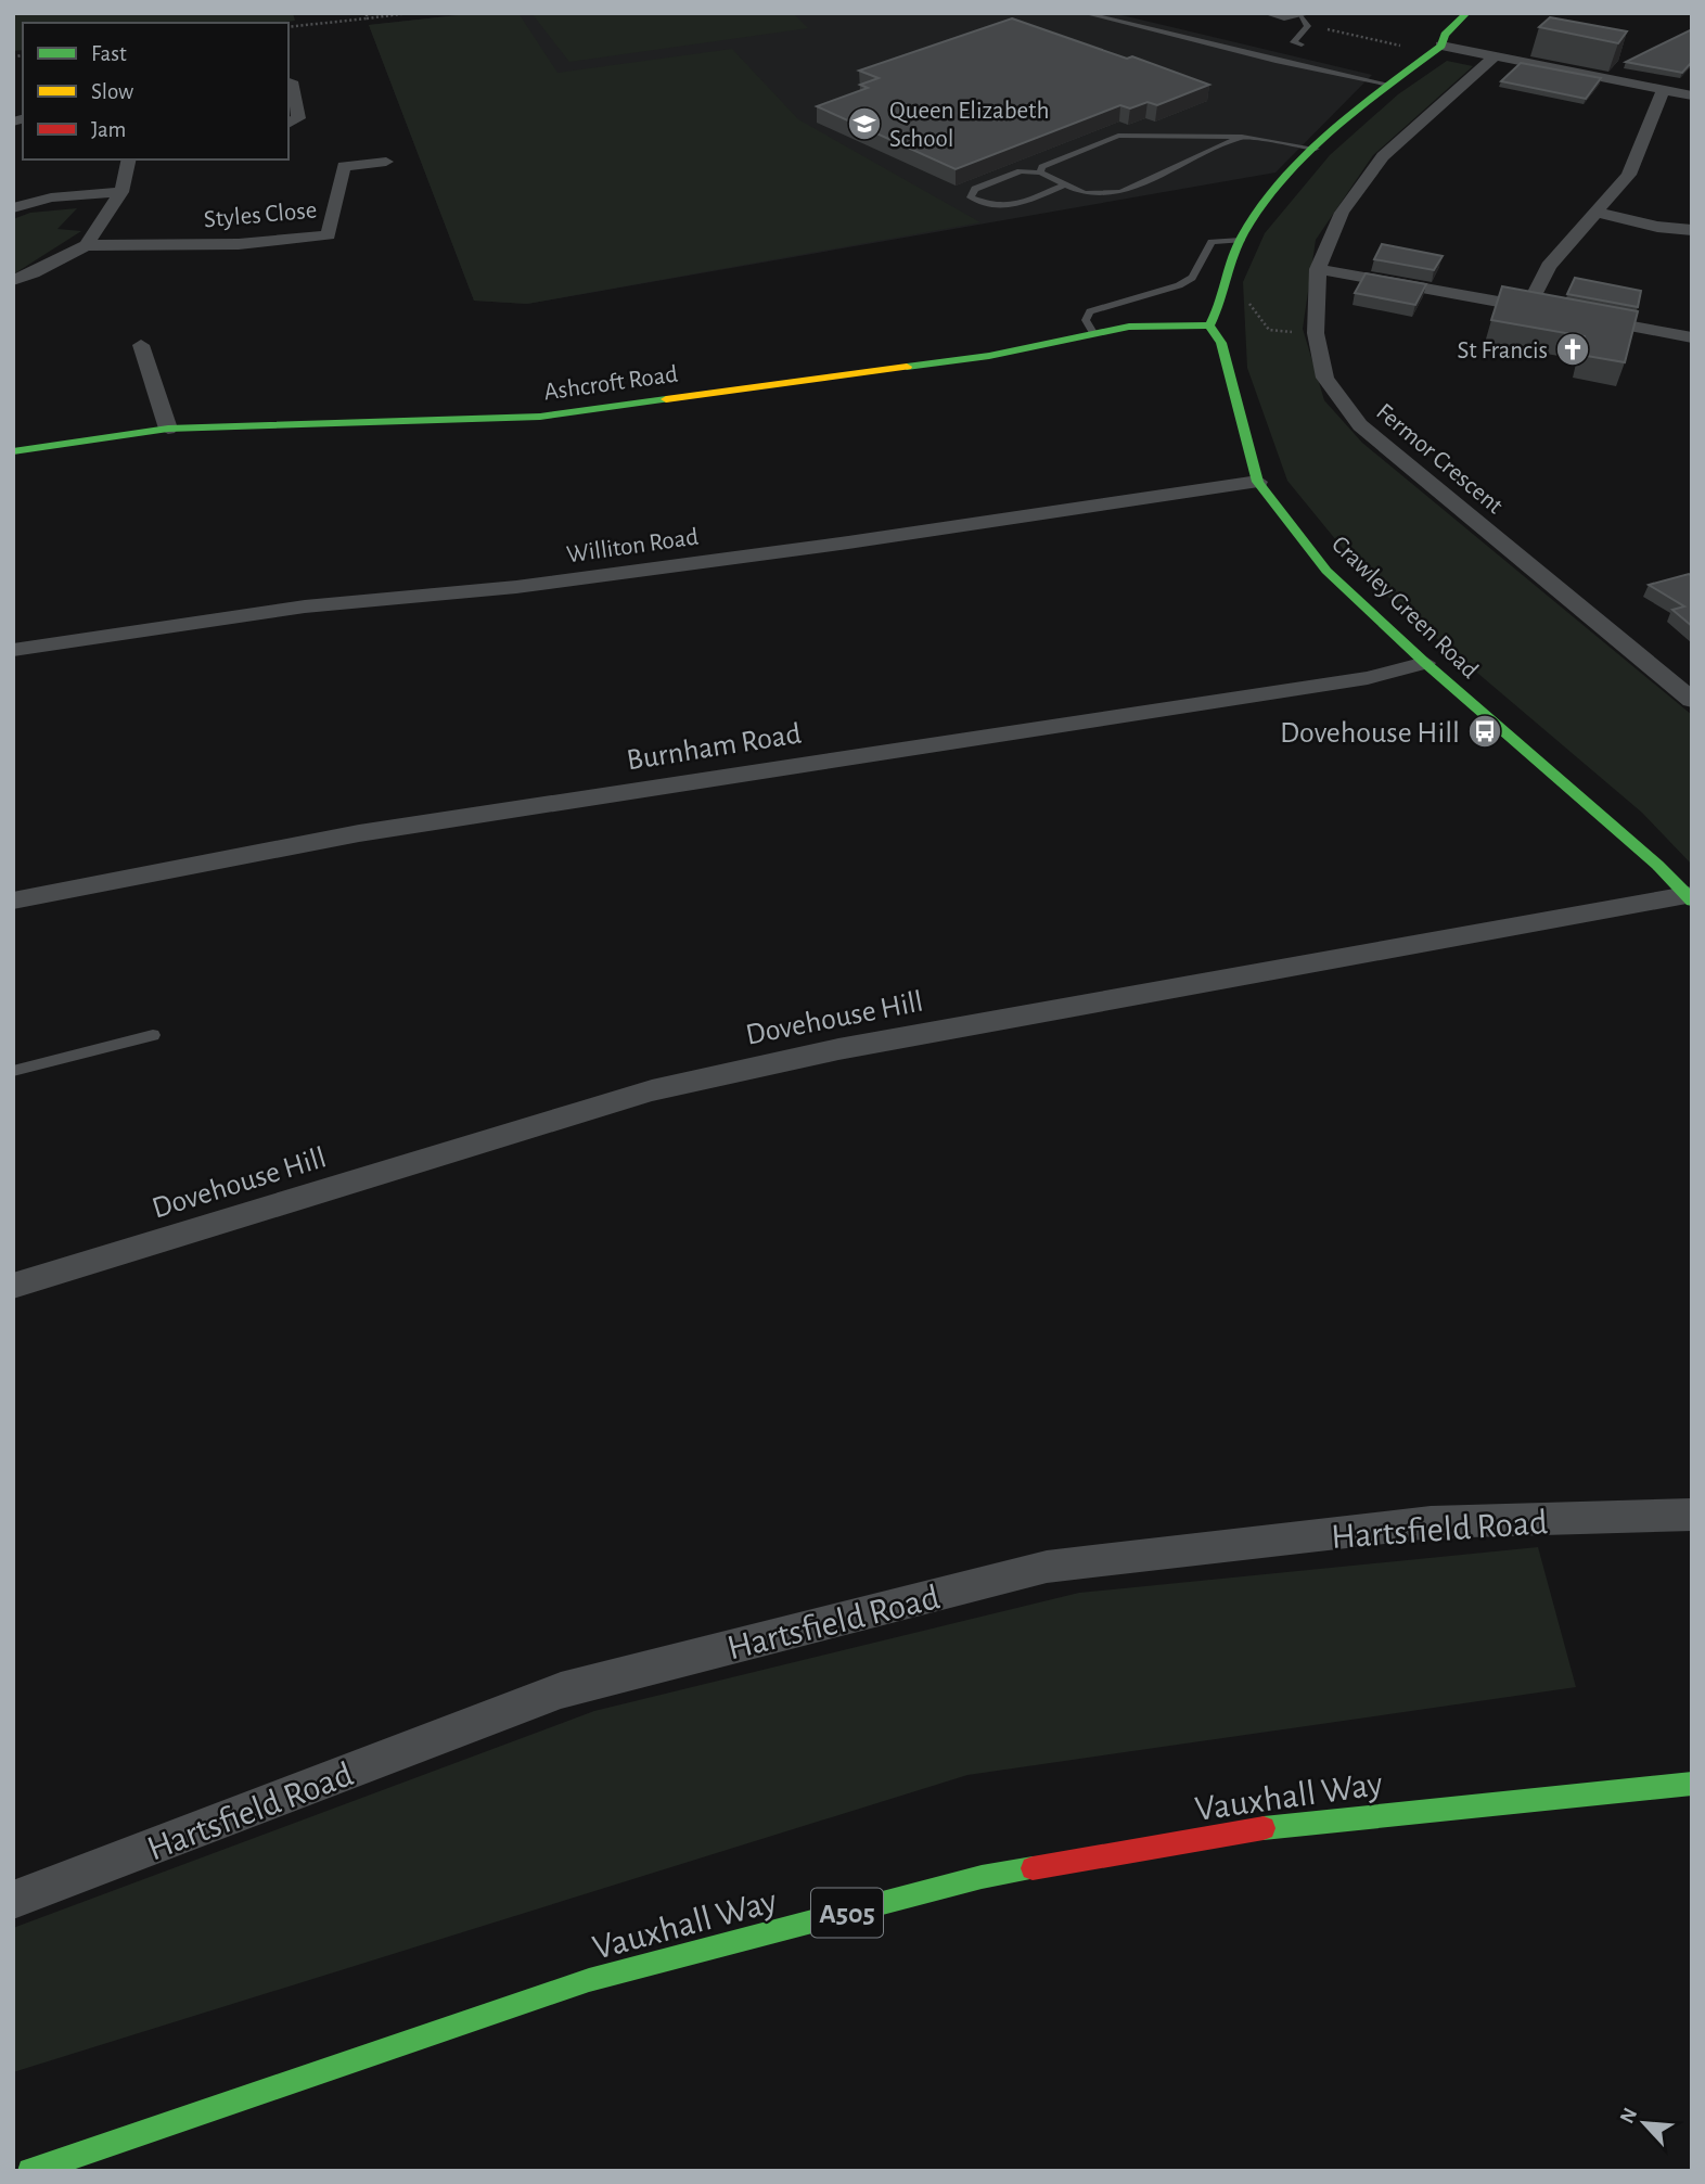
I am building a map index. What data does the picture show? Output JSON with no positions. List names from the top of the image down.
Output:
{
  "streets": {
    "street": [
      "Styles Close",
      "Ashcroft Road",
      "Fermor Crescent",
      "Williton Road",
      "Crawley Green Road",
      "Burnham Road",
      "Dovehouse Hill",
      "Hartsfield Road",
      "Vauxhall Way",
      "A505"
    ]
  },
  "crossings": [
    ["Ashcroft Road", "Crawley Green Road"],
    ["Williton Road", "Crawley Green Road"],
    ["Crawley Green Road", "Burnham Road"],
    ["Crawley Green Road", "Dovehouse Hill"]
  ],
  "places": {
    "school or university": ["Queen Elizabeth School"],
    "church": ["St Francis"],
    "bus stop": ["Dovehouse Hill"]
  },
  "legend": ["Fast", "Slow", "Jam"],
  "north": "top left"
}
